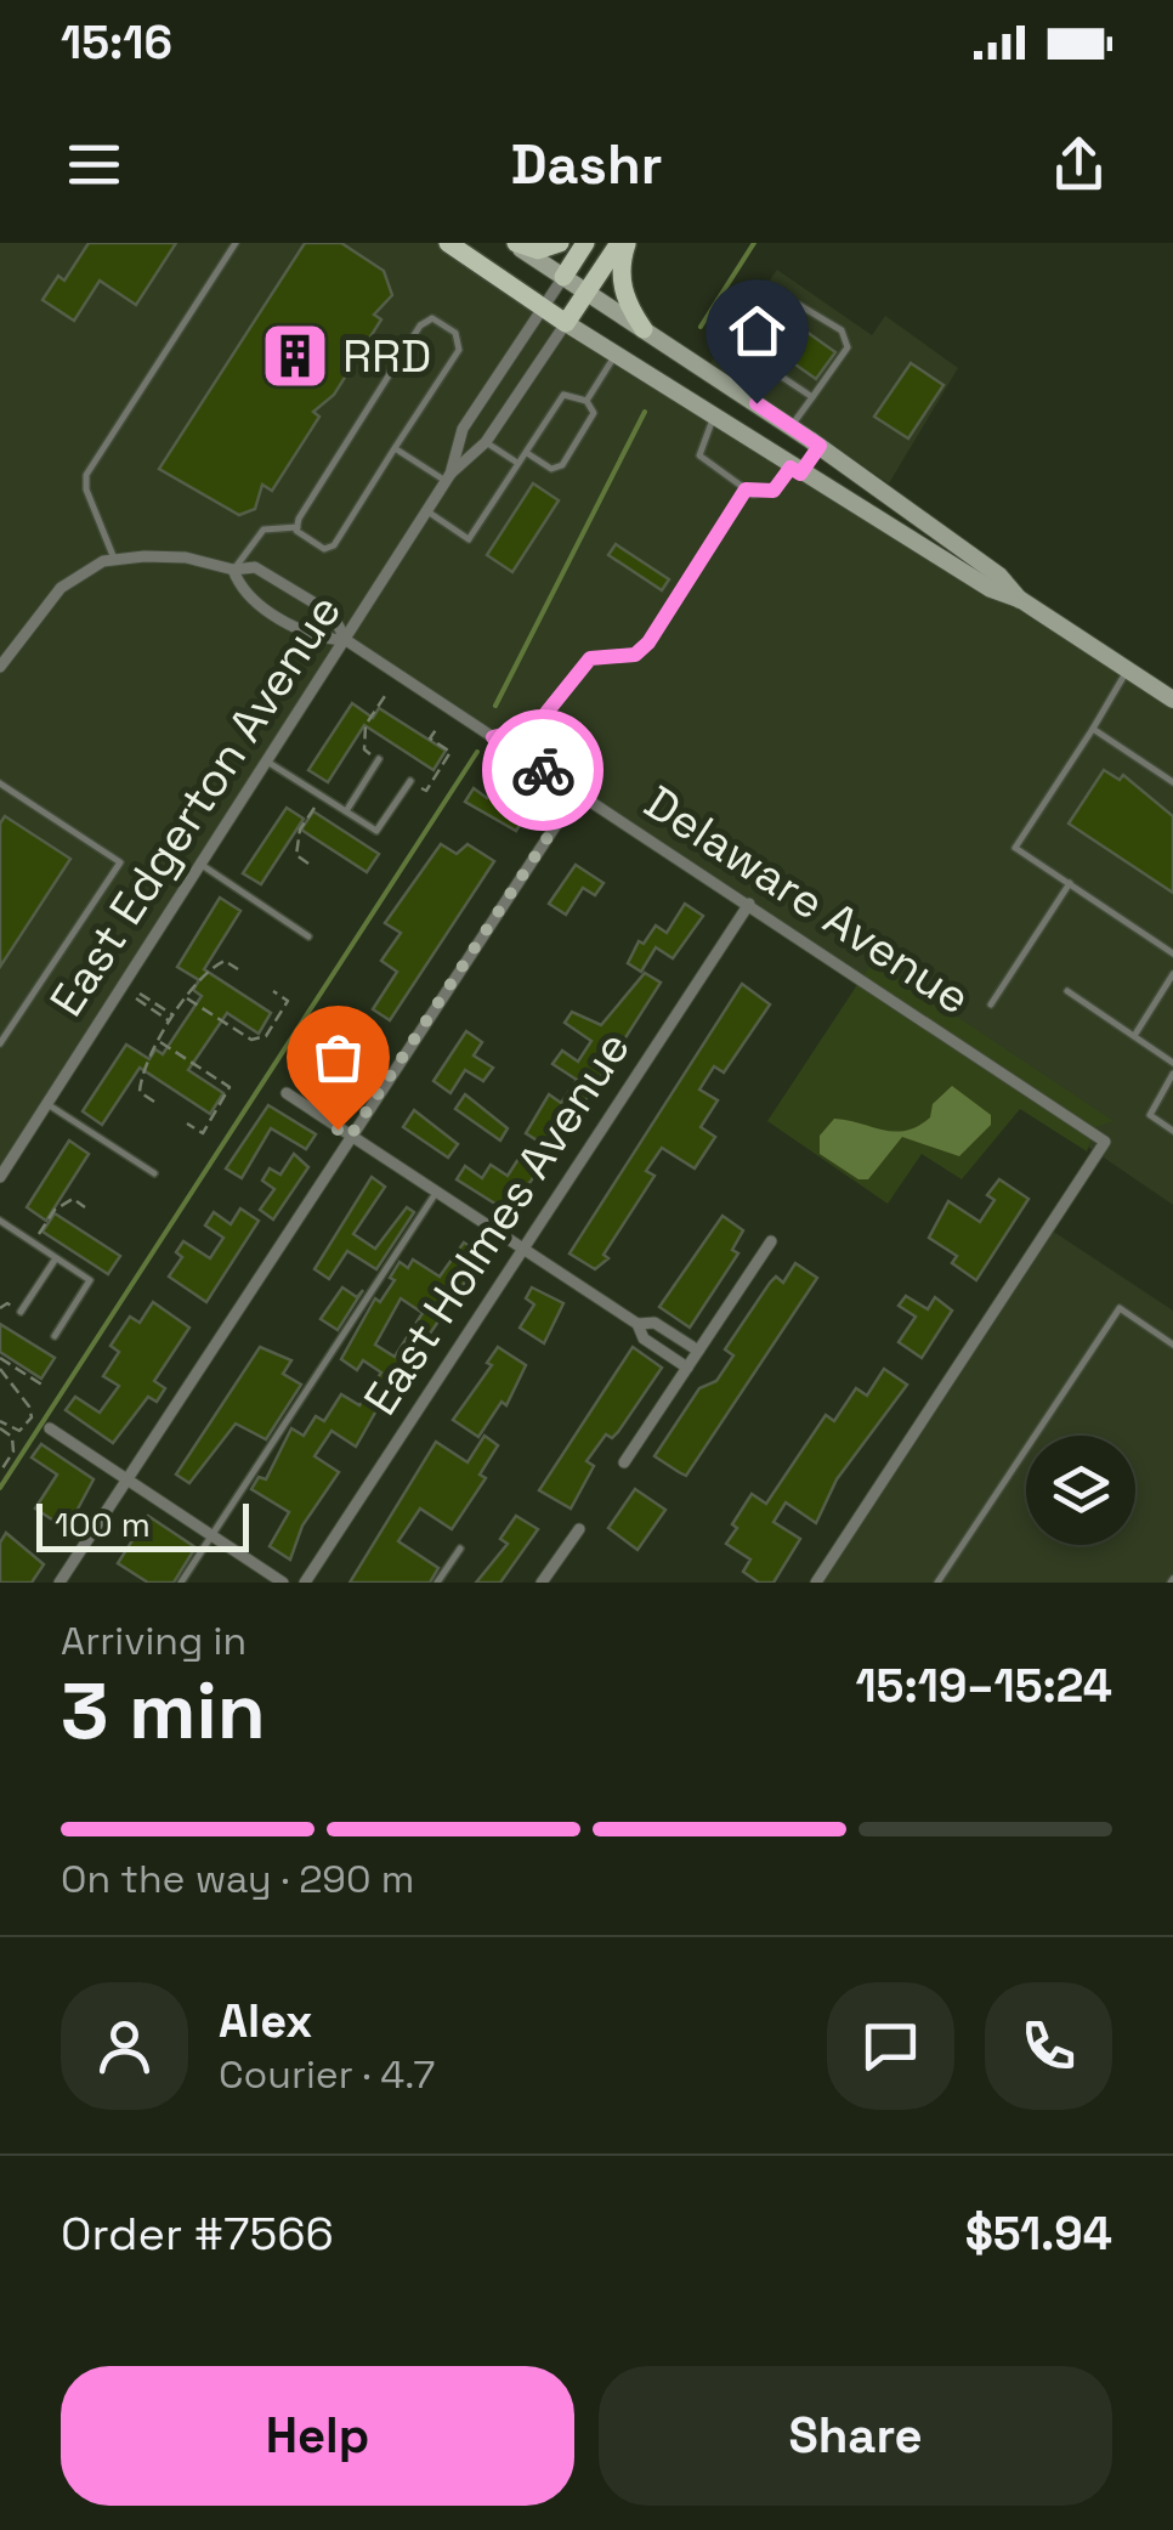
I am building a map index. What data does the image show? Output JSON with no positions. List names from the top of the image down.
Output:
{
  "streets": {
    "street": ["East Edgerton Avenue", "Delaware Avenue", "East Holmes Avenue"]
  },
  "crossings": [
    ["East Edgerton Avenue", "Delaware Avenue"],
    ["Delaware Avenue", "East Holmes Avenue"]
  ],
  "places": {
    "building": ["RRD"]
  },
  "scale_bar": "100 m",
  "page": {
    "status": "15:16",
    "header": "Dashr",
    "scale": "100 m",
    "heading": ["3 min", "Arriving in", "15:19–15:24"],
    "panel": [
      "Alex",
      "Courier · 4.7",
      "Order #7566",
      "$51.94"
    ],
    "bar": "On the way · 290 m",
    "buttons": ["Help", "Share"]
  }
}
